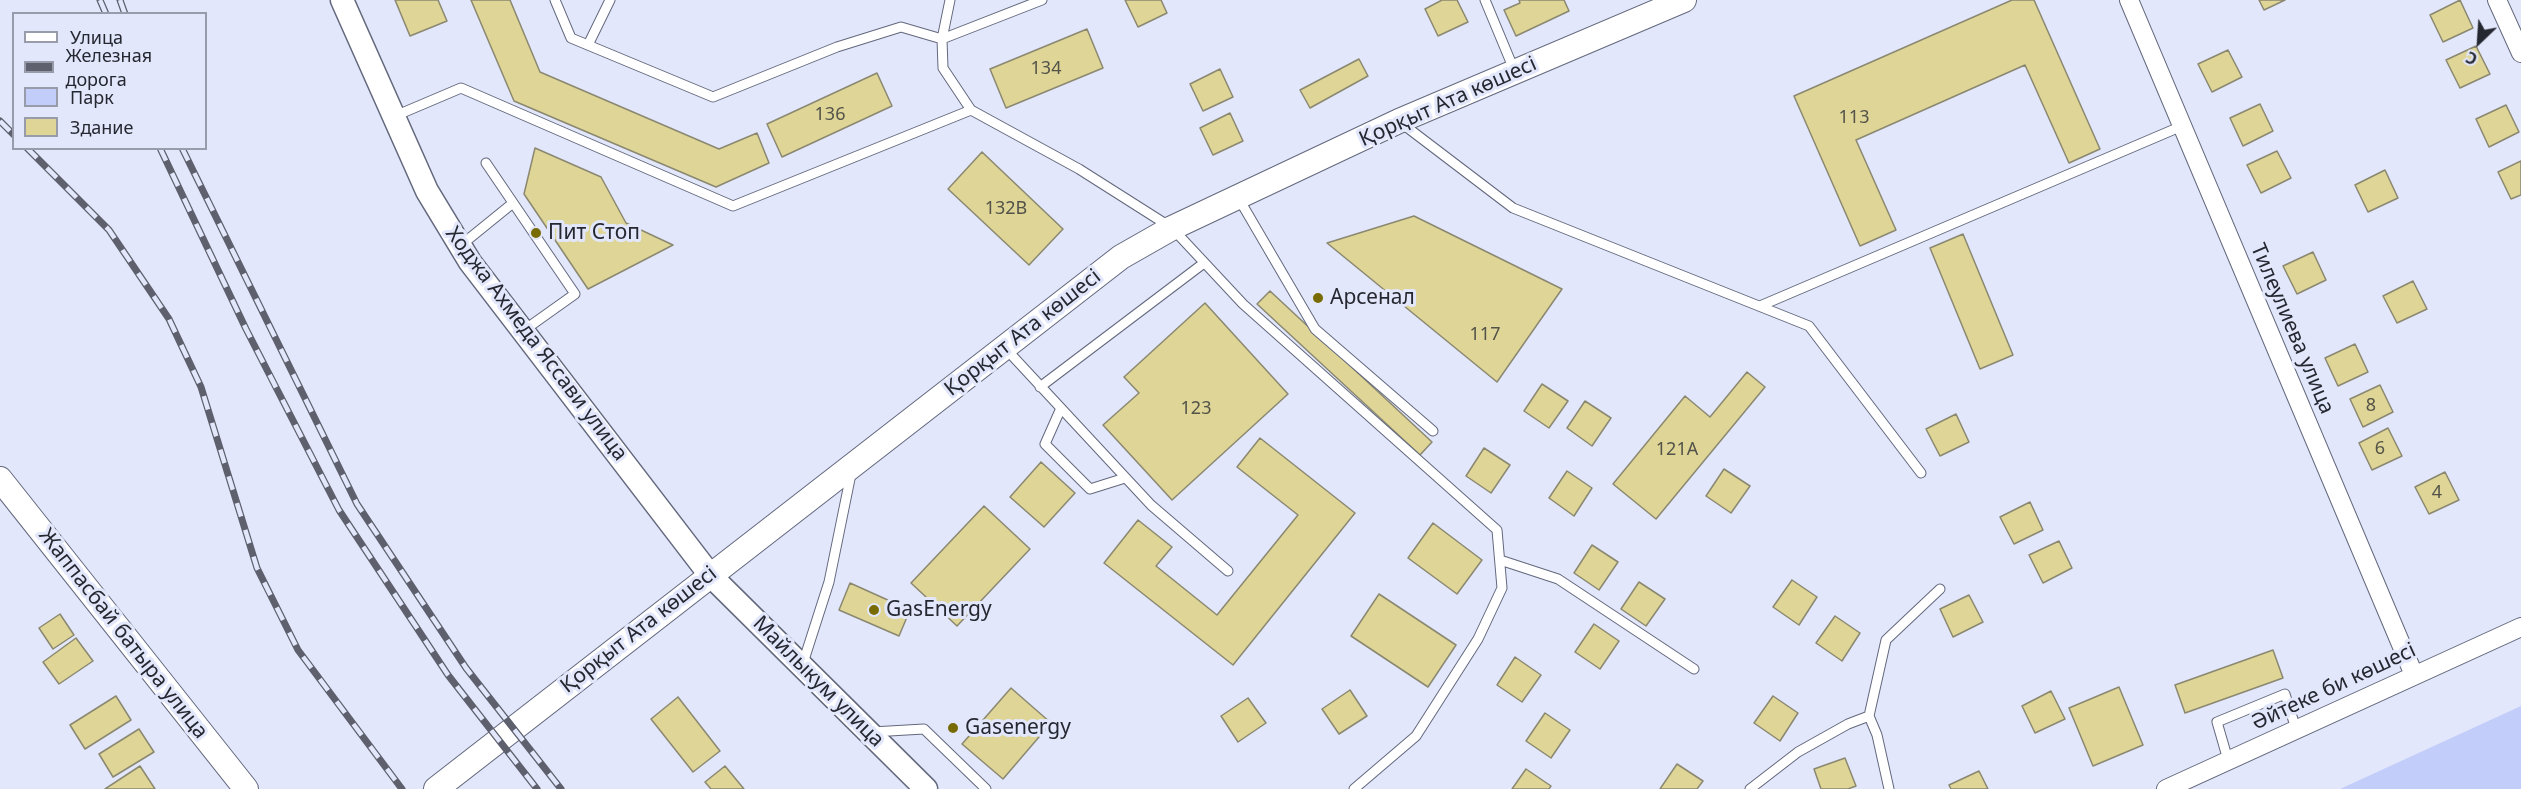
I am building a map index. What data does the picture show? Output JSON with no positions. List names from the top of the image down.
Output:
{
  "streets": {
    "main road": ["Қорқыт Ата көшесі", "Жаппасбай батыра улица"],
    "street": [
      "Тилеулиева улица",
      "Ходжа Ахмеда Яссави улица",
      "Майлыкум улица",
      "Әйтеке би көшесі"
    ]
  },
  "crossings": [
    ["Қорқыт Ата көшесі", "Ходжа Ахмеда Яссави улица"],
    ["Қорқыт Ата көшесі", "Майлыкум улица"],
    ["Тилеулиева улица", "Әйтеке би көшесі"],
    ["Ходжа Ахмеда Яссави улица", "Майлыкум улица"]
  ],
  "places": [
    "Пит Стоп",
    "Арсенал",
    "GasEnergy",
    "Gasenergy"
  ],
  "house_numbers": [
    "134",
    "136",
    "113",
    "132В",
    "117",
    "8",
    "123",
    "6",
    "121А",
    "4"
  ],
  "legend": [
    "Улица",
    "Железная дорога",
    "Парк",
    "Здание"
  ],
  "north": "bottom left"
}
